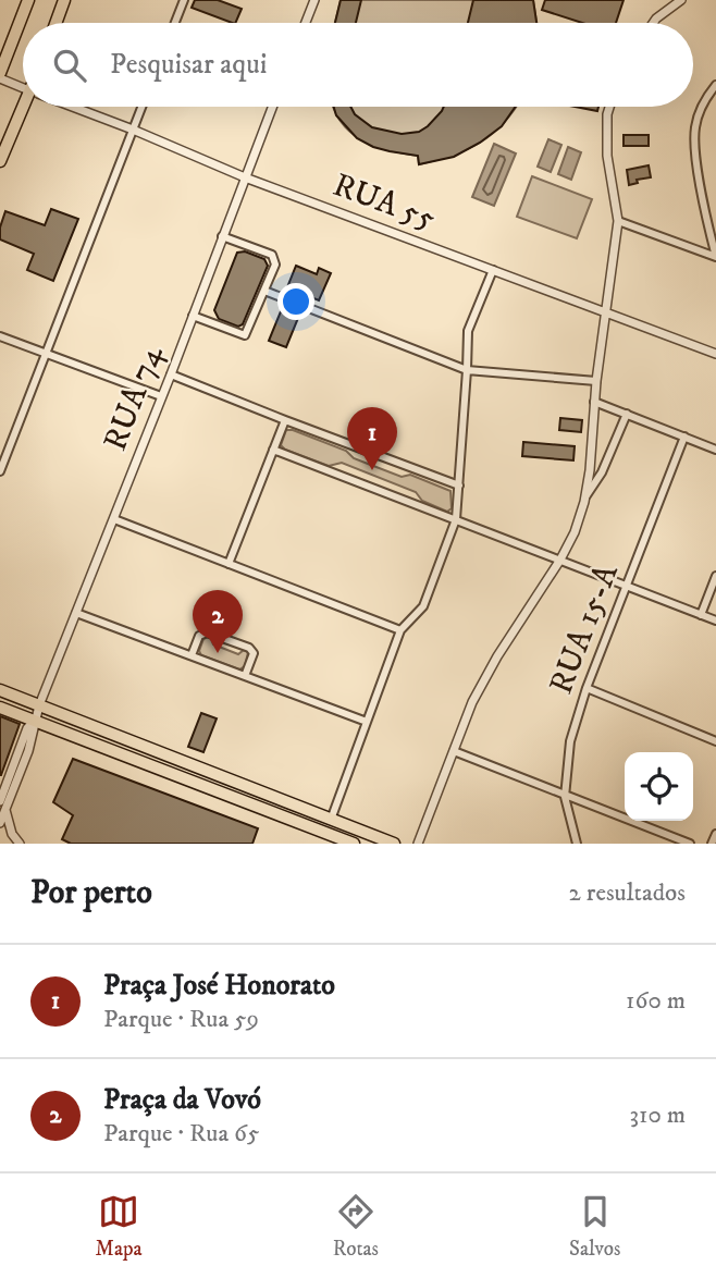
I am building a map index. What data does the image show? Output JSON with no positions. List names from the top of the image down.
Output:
{
  "streets": {
    "street": ["RUA 55", "RUA 74", "RUA 15-A"]
  },
  "crossings": [
    ["RUA 55", "RUA 74"]
  ],
  "page": {
    "search": "Pesquisar aqui",
    "pins": ["1", "2"],
    "heading": ["Por perto", "2 resultados"],
    "list": [
      {
        "mark": "1",
        "name": "Praça José Honorato",
        "note": "Parque · Rua 59",
        "value": "160 m"
      },
      {
        "mark": "2",
        "name": "Praça da Vovó",
        "note": "Parque · Rua 65",
        "value": "310 m"
      }
    ],
    "nav": ["Mapa", "Rotas", "Salvos"]
  }
}
